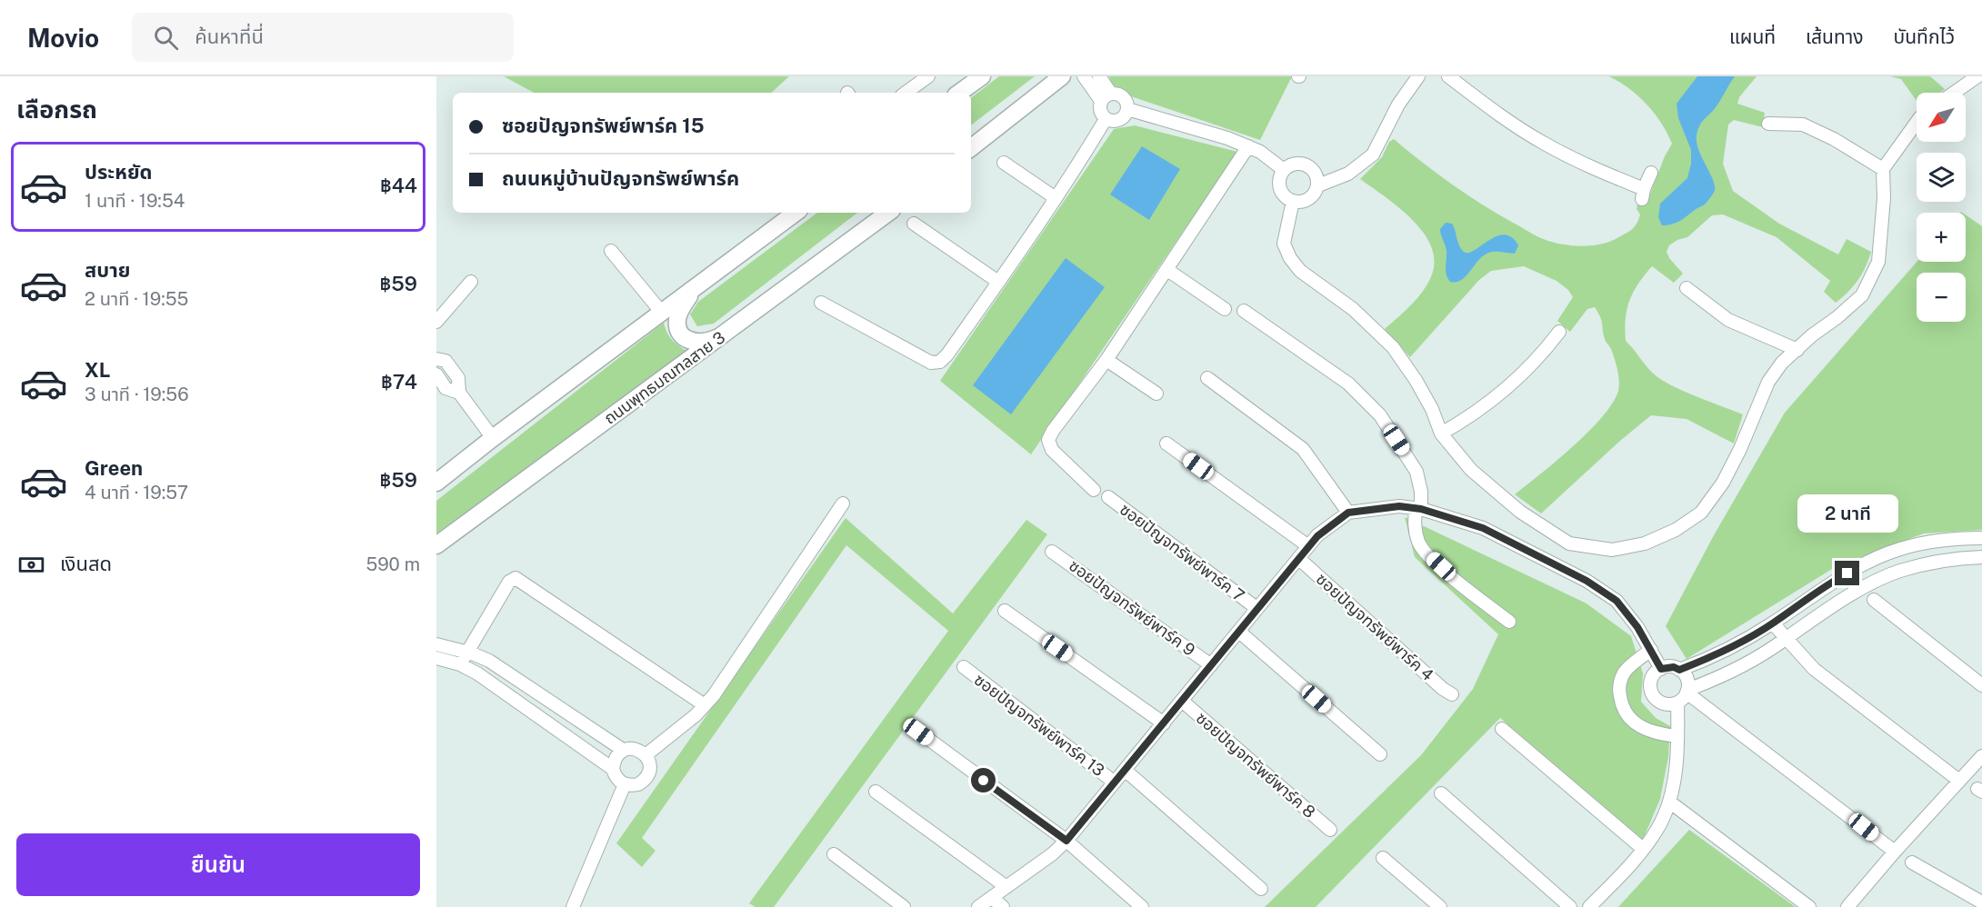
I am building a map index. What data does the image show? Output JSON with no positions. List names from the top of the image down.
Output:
{
  "streets": {
    "main road": ["ถนนพุทธมณฑลสาย 3"],
    "street": [
      "ซอยปัญจทรัพย์พาร์ค 7",
      "ซอยปัญจทรัพย์พาร์ค 9",
      "ซอยปัญจทรัพย์พาร์ค 4",
      "ซอยปัญจทรัพย์พาร์ค 13",
      "ซอยปัญจทรัพย์พาร์ค 8"
    ]
  },
  "north": "bottom left",
  "page": {
    "header": "Movio",
    "search": "ค้นหาที่นี่",
    "nav": ["แผนที่", "เส้นทาง", "บันทึกไว้"],
    "heading": "เลือกรถ",
    "map_buttons": ["+", "−"],
    "banner": ["ซอยปัญจทรัพย์พาร์ค 15", "ถนนหมู่บ้านปัญจทรัพย์พาร์ค"],
    "list": [
      {
        "name": "ประหยัด",
        "note": "1 นาที · 19:54",
        "value": "฿44"
      },
      {
        "name": "สบาย",
        "note": "2 นาที · 19:55",
        "value": "฿59"
      },
      {
        "name": "XL",
        "note": "3 นาที · 19:56",
        "value": "฿74"
      },
      {
        "name": "Green",
        "note": "4 นาที · 19:57",
        "value": "฿59"
      }
    ],
    "bubble": "2 นาที",
    "pay": ["เงินสด", "590 m"],
    "buttons": "ยืนยัน"
  }
}
